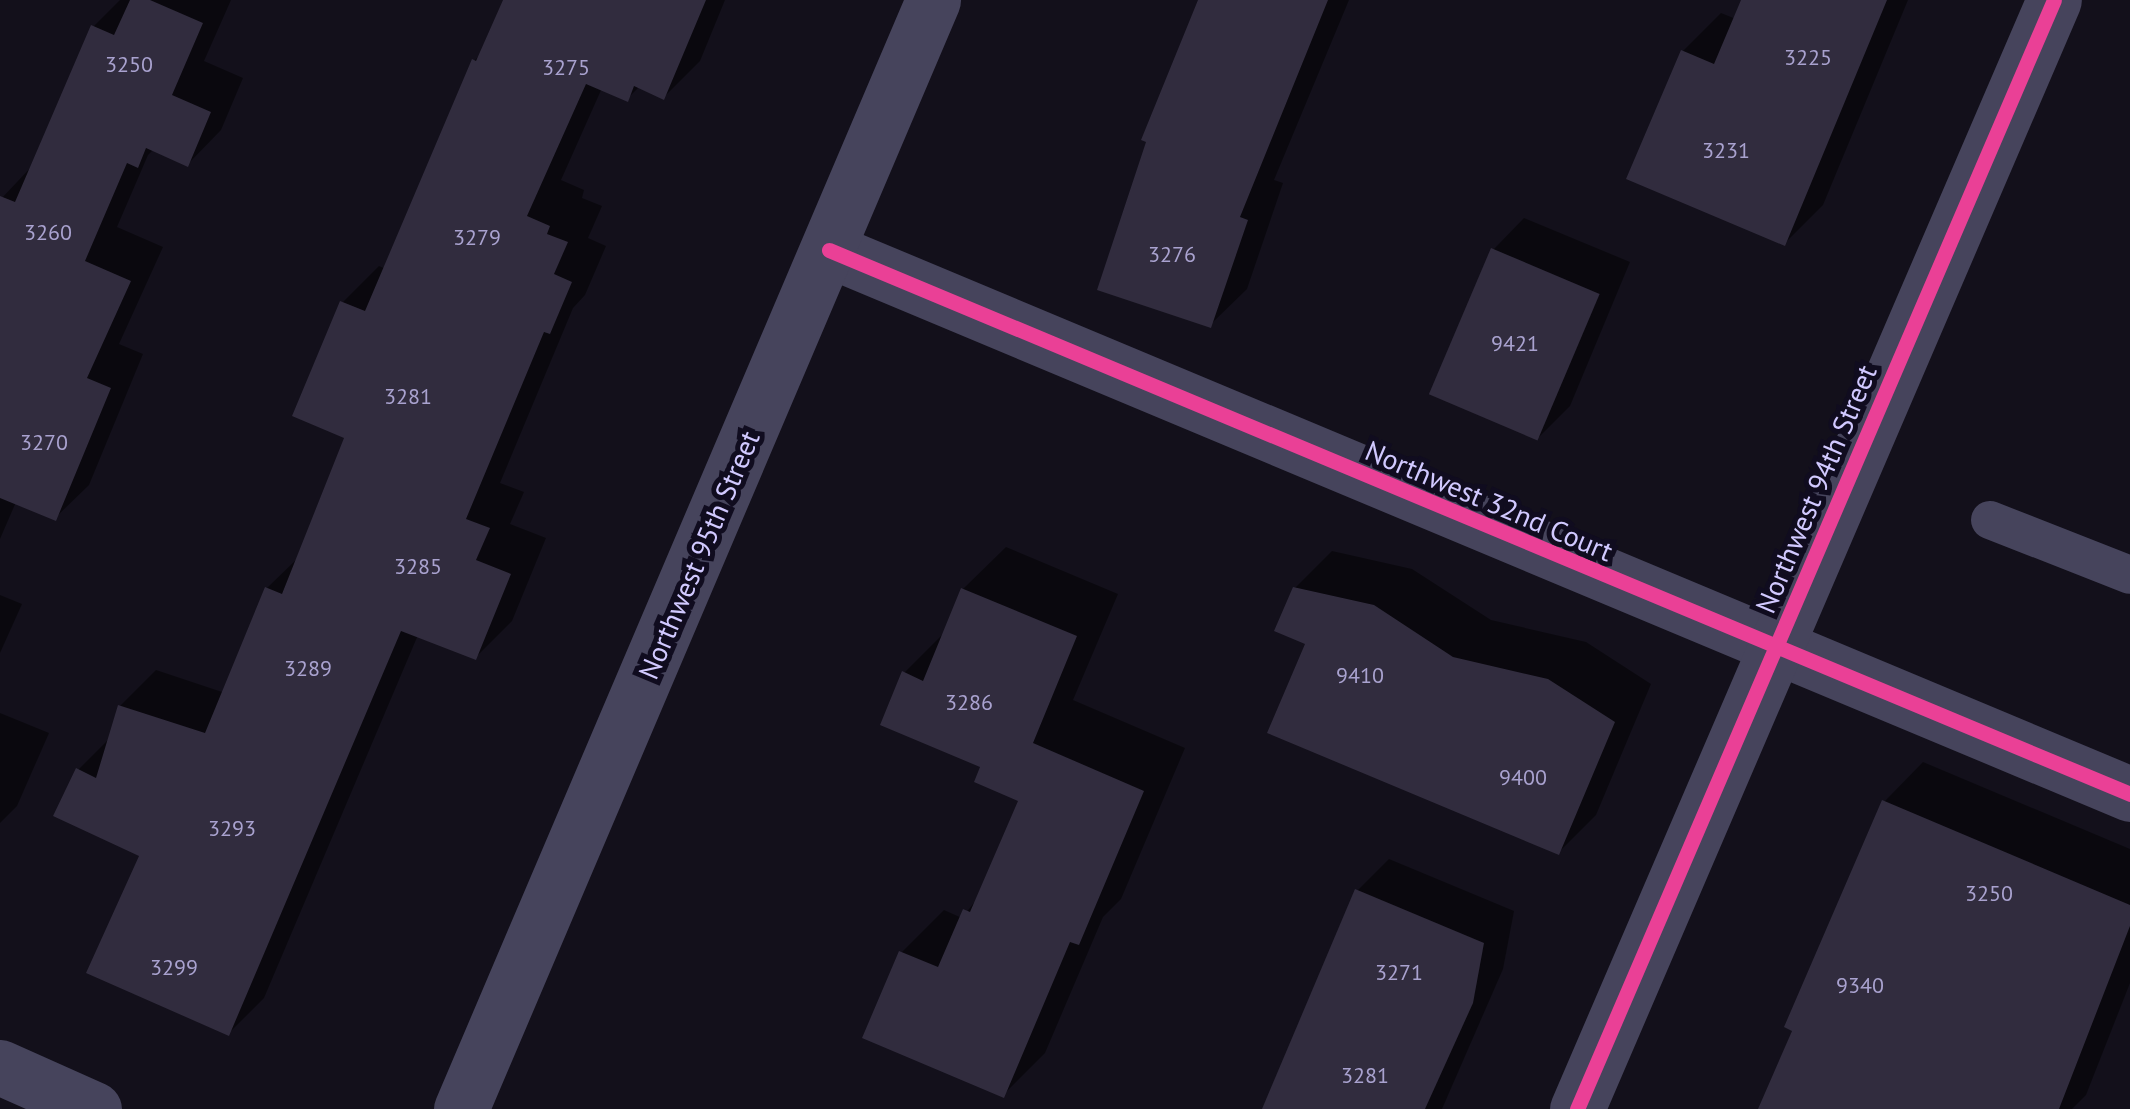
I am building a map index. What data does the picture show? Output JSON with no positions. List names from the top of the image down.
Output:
{
  "streets": {
    "street": ["Northwest 94th Street", "Northwest 32nd Court", "Northwest 95th Street"]
  },
  "crossings": [
    ["Northwest 94th Street", "Northwest 32nd Court"],
    ["Northwest 32nd Court", "Northwest 95th Street"]
  ],
  "house_numbers": [
    "3225",
    "3250",
    "3275",
    "3231",
    "3260",
    "3279",
    "3276",
    "9421",
    "3281",
    "3270",
    "3285",
    "3289",
    "9410",
    "3286",
    "9400",
    "3293",
    "3250",
    "3299",
    "3271",
    "9340",
    "3281"
  ]
}
